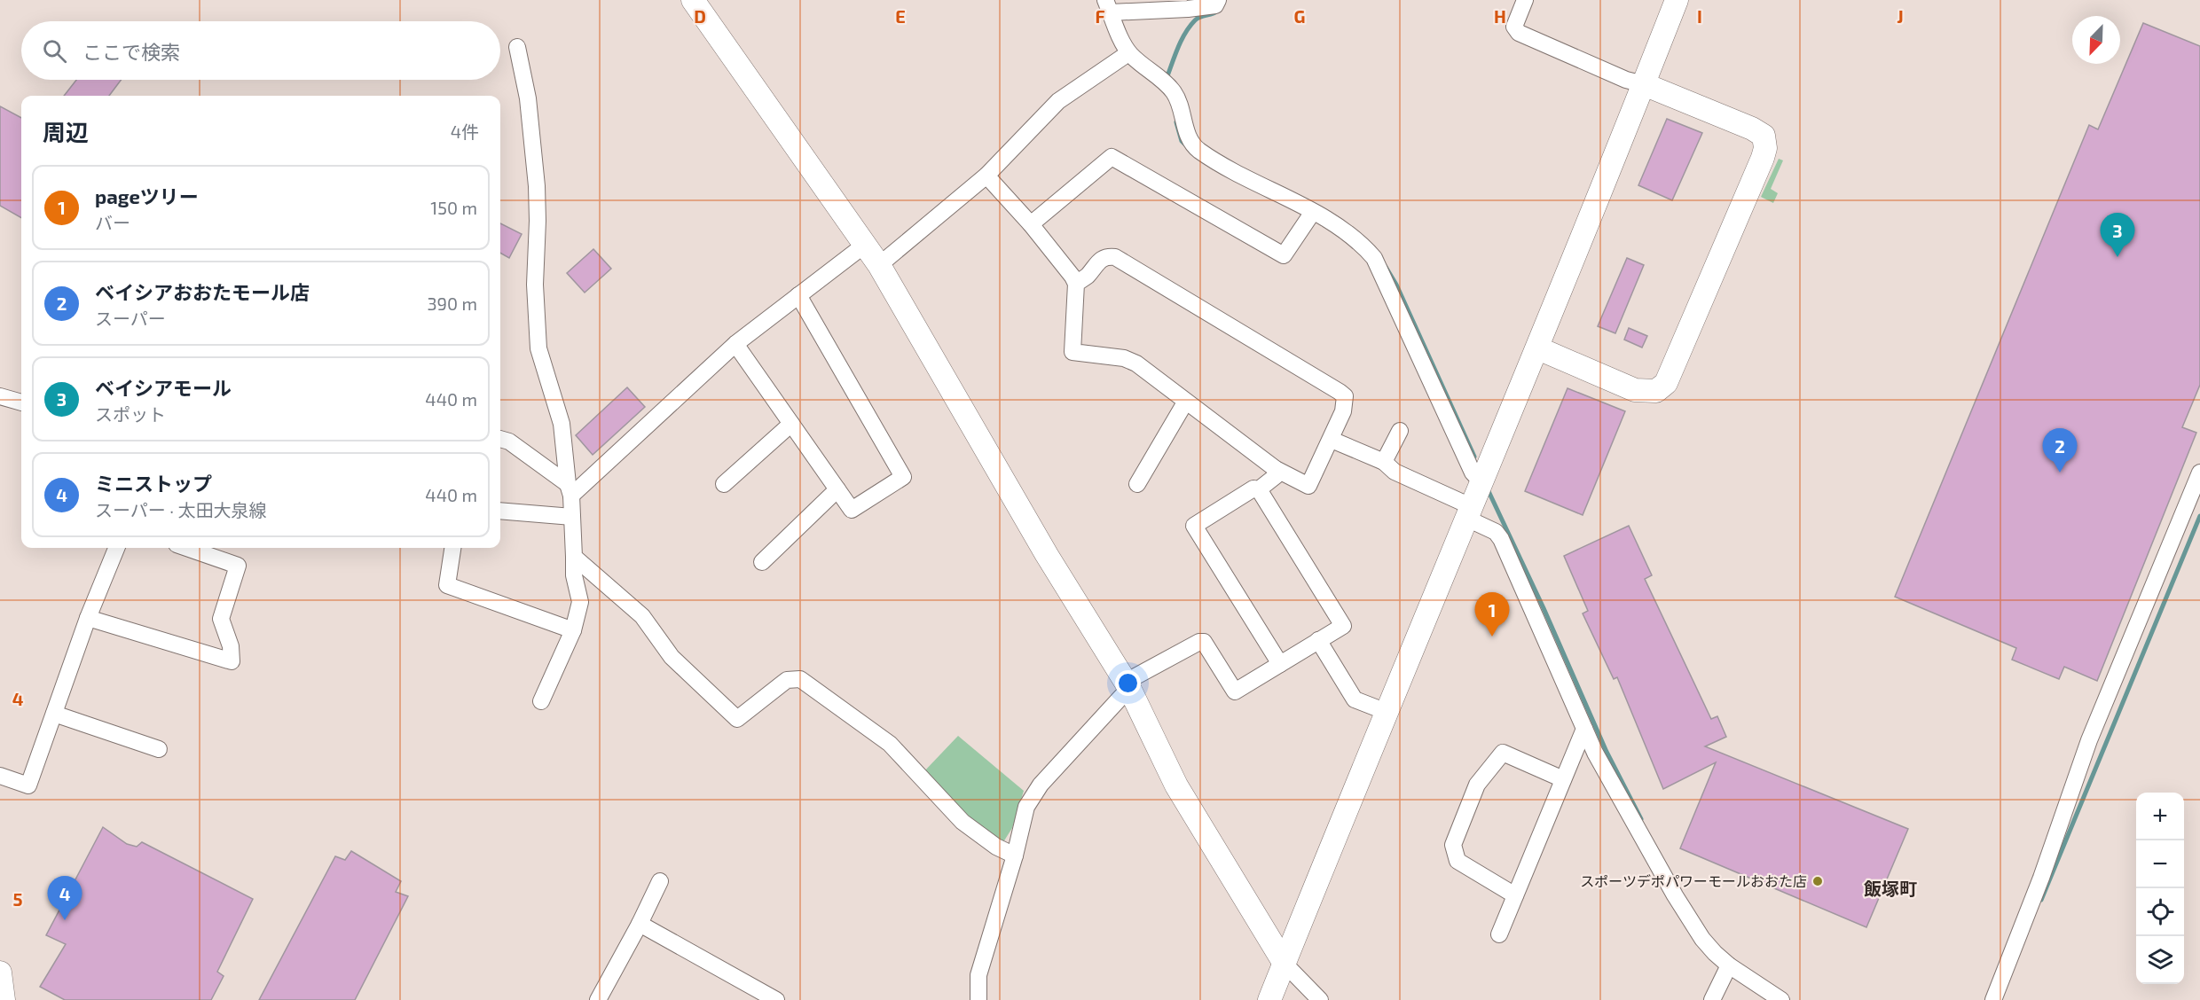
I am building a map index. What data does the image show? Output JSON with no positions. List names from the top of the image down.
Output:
{
  "districts": ["飯塚町"],
  "places": ["スポーツデポパワーモールおおた店"],
  "north": "bottom left",
  "page": {
    "search": "ここで検索",
    "heading": ["周辺", "4件"],
    "list": [
      {
        "mark": "1",
        "name": "pageツリー",
        "note": "バー",
        "value": "150 m"
      },
      {
        "mark": "2",
        "name": "ベイシアおおたモール店",
        "note": "スーパー",
        "value": "390 m"
      },
      {
        "mark": "3",
        "name": "ベイシアモール",
        "note": "スポット",
        "value": "440 m"
      },
      {
        "mark": "4",
        "name": "ミニストップ",
        "note": "スーパー · 太田大泉線",
        "value": "440 m"
      }
    ],
    "pins": [
      "3",
      "2",
      "1",
      "4"
    ],
    "map_buttons": ["+", "−"]
  },
  "grid": {
    "columns": [
      "D",
      "E",
      "F",
      "G",
      "H",
      "I",
      "J"
    ],
    "rows": ["4", "5"]
  }
}
